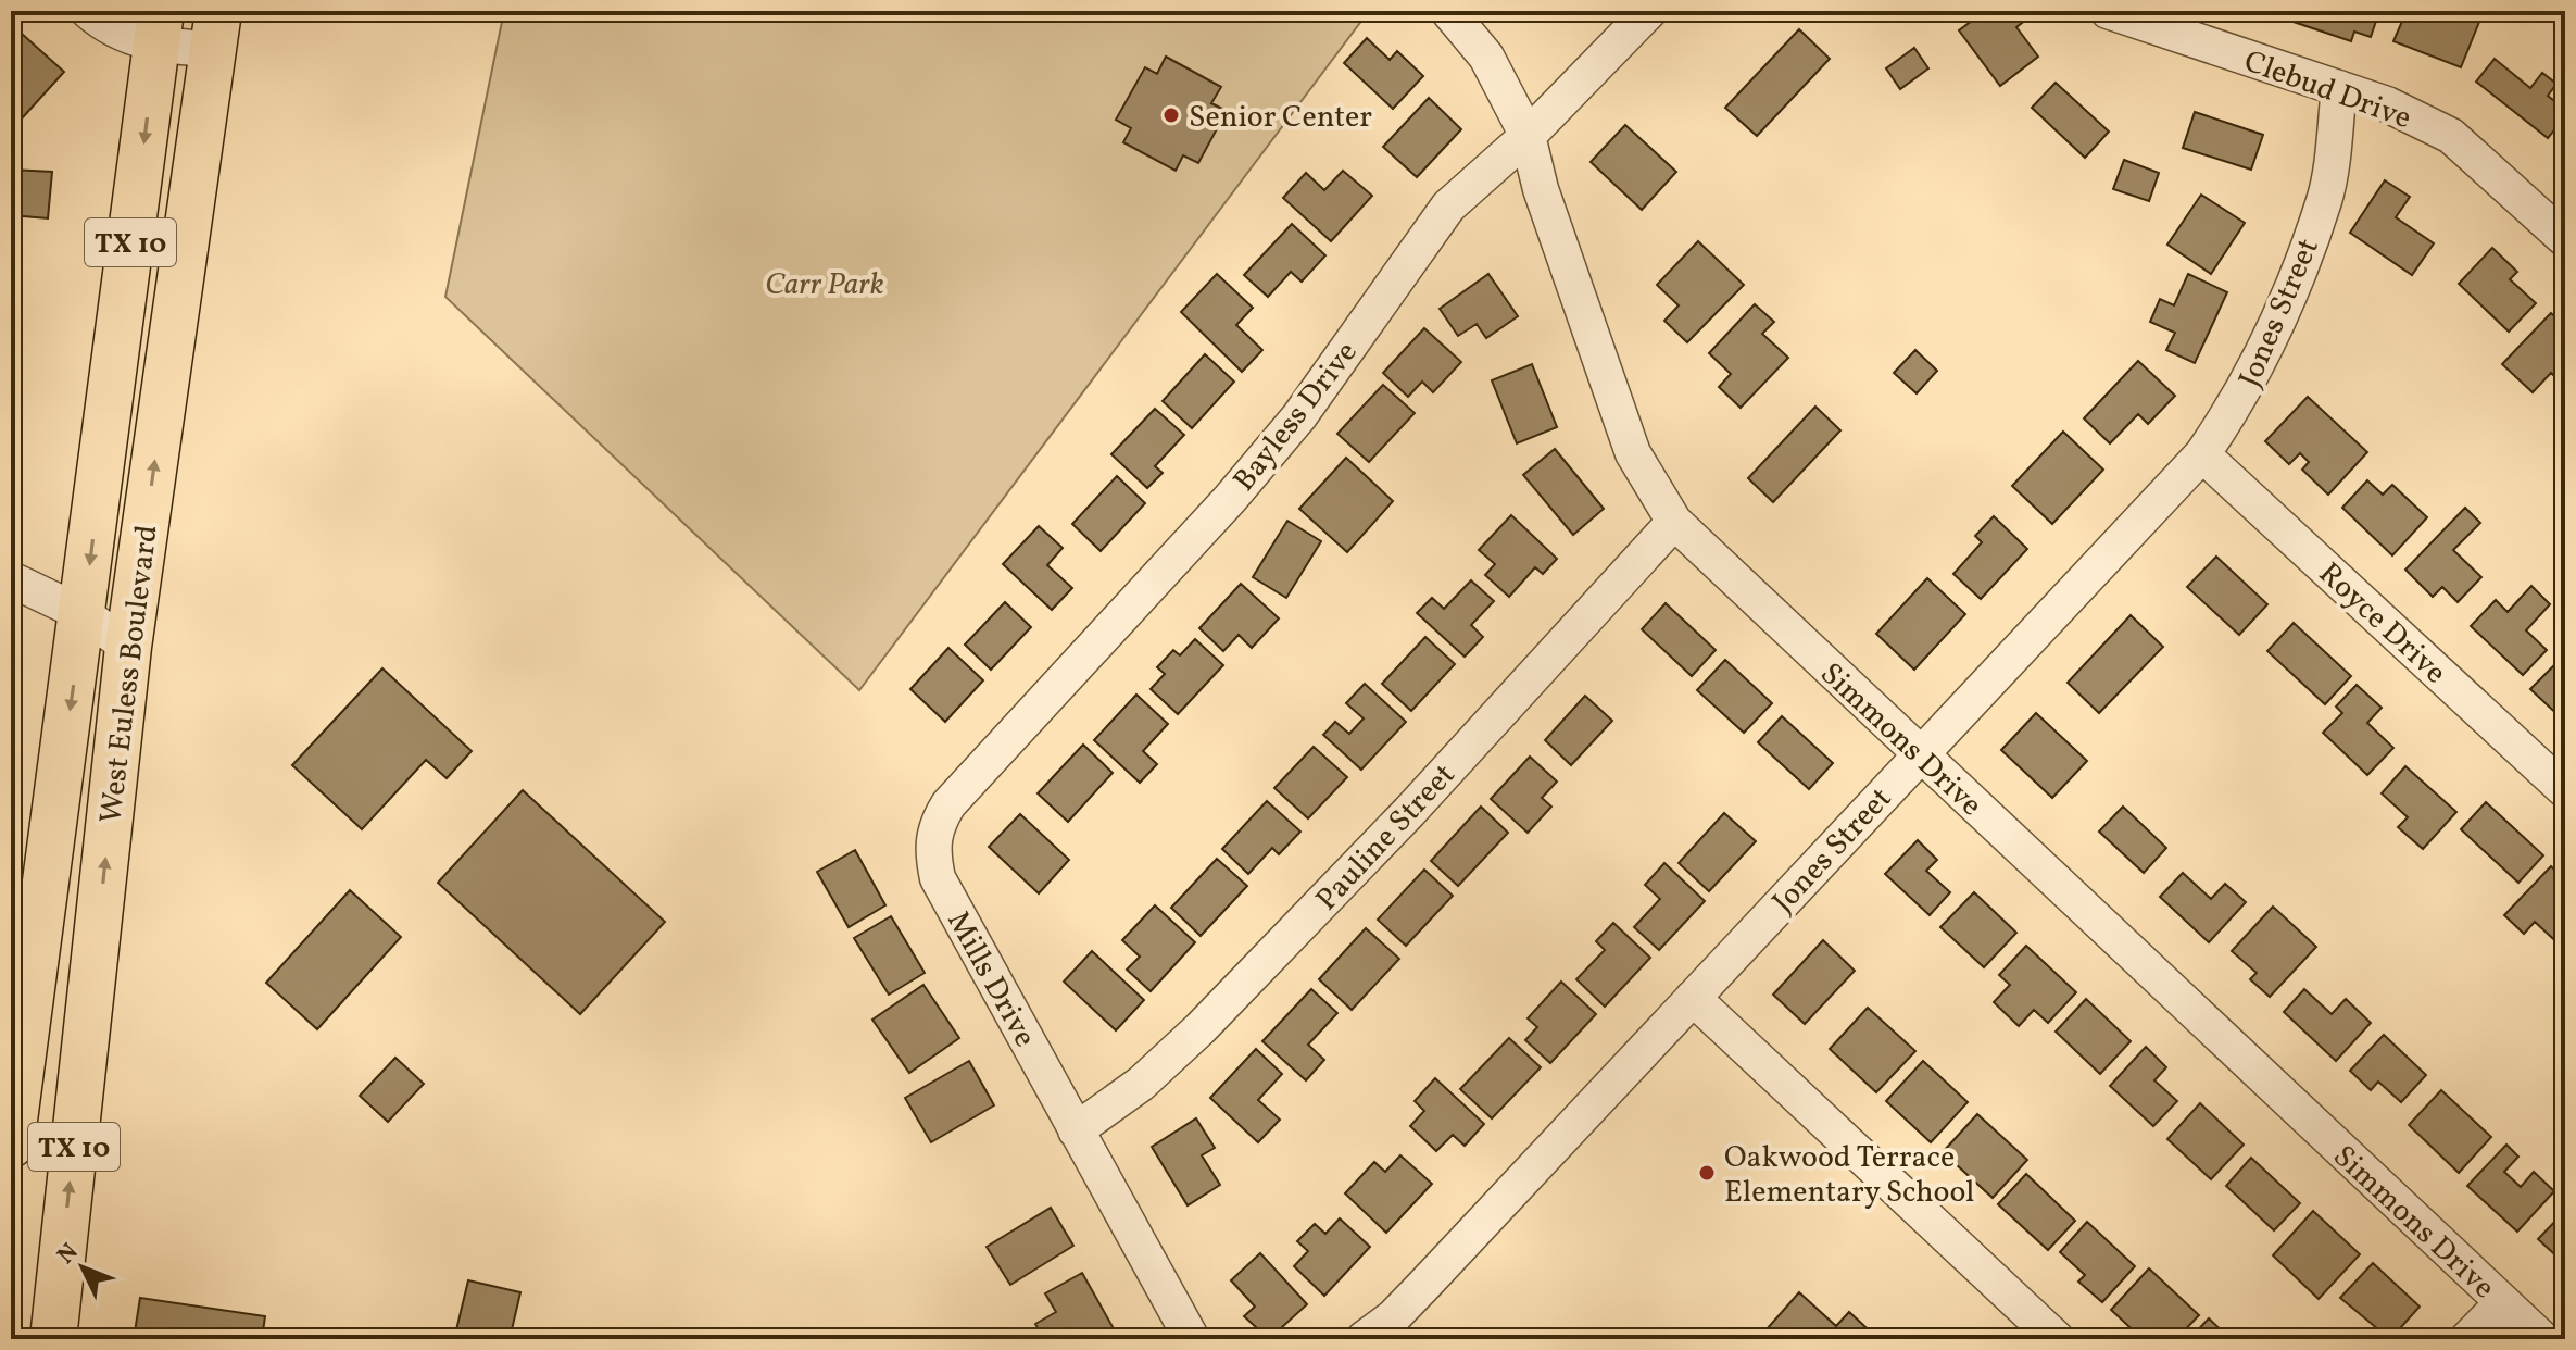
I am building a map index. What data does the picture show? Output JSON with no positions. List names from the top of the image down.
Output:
{
  "streets": {
    "main road": ["TX 10", "West Euless Boulevard"],
    "street": [
      "Clebud Drive",
      "Jones Street",
      "Bayless Drive",
      "Royce Drive",
      "Simmons Drive",
      "Pauline Street",
      "Mills Drive"
    ]
  },
  "crossings": [
    ["Clebud Drive", "Jones Street"],
    ["Jones Street", "Royce Drive"],
    ["Jones Street", "Simmons Drive"],
    ["Bayless Drive", "Simmons Drive"],
    ["Bayless Drive", "Mills Drive"],
    ["Simmons Drive", "Pauline Street"],
    ["Pauline Street", "Mills Drive"]
  ],
  "parks": ["Carr Park"],
  "places": ["Senior Center", "Oakwood Terrace Elementary School"],
  "north": "top left"
}
